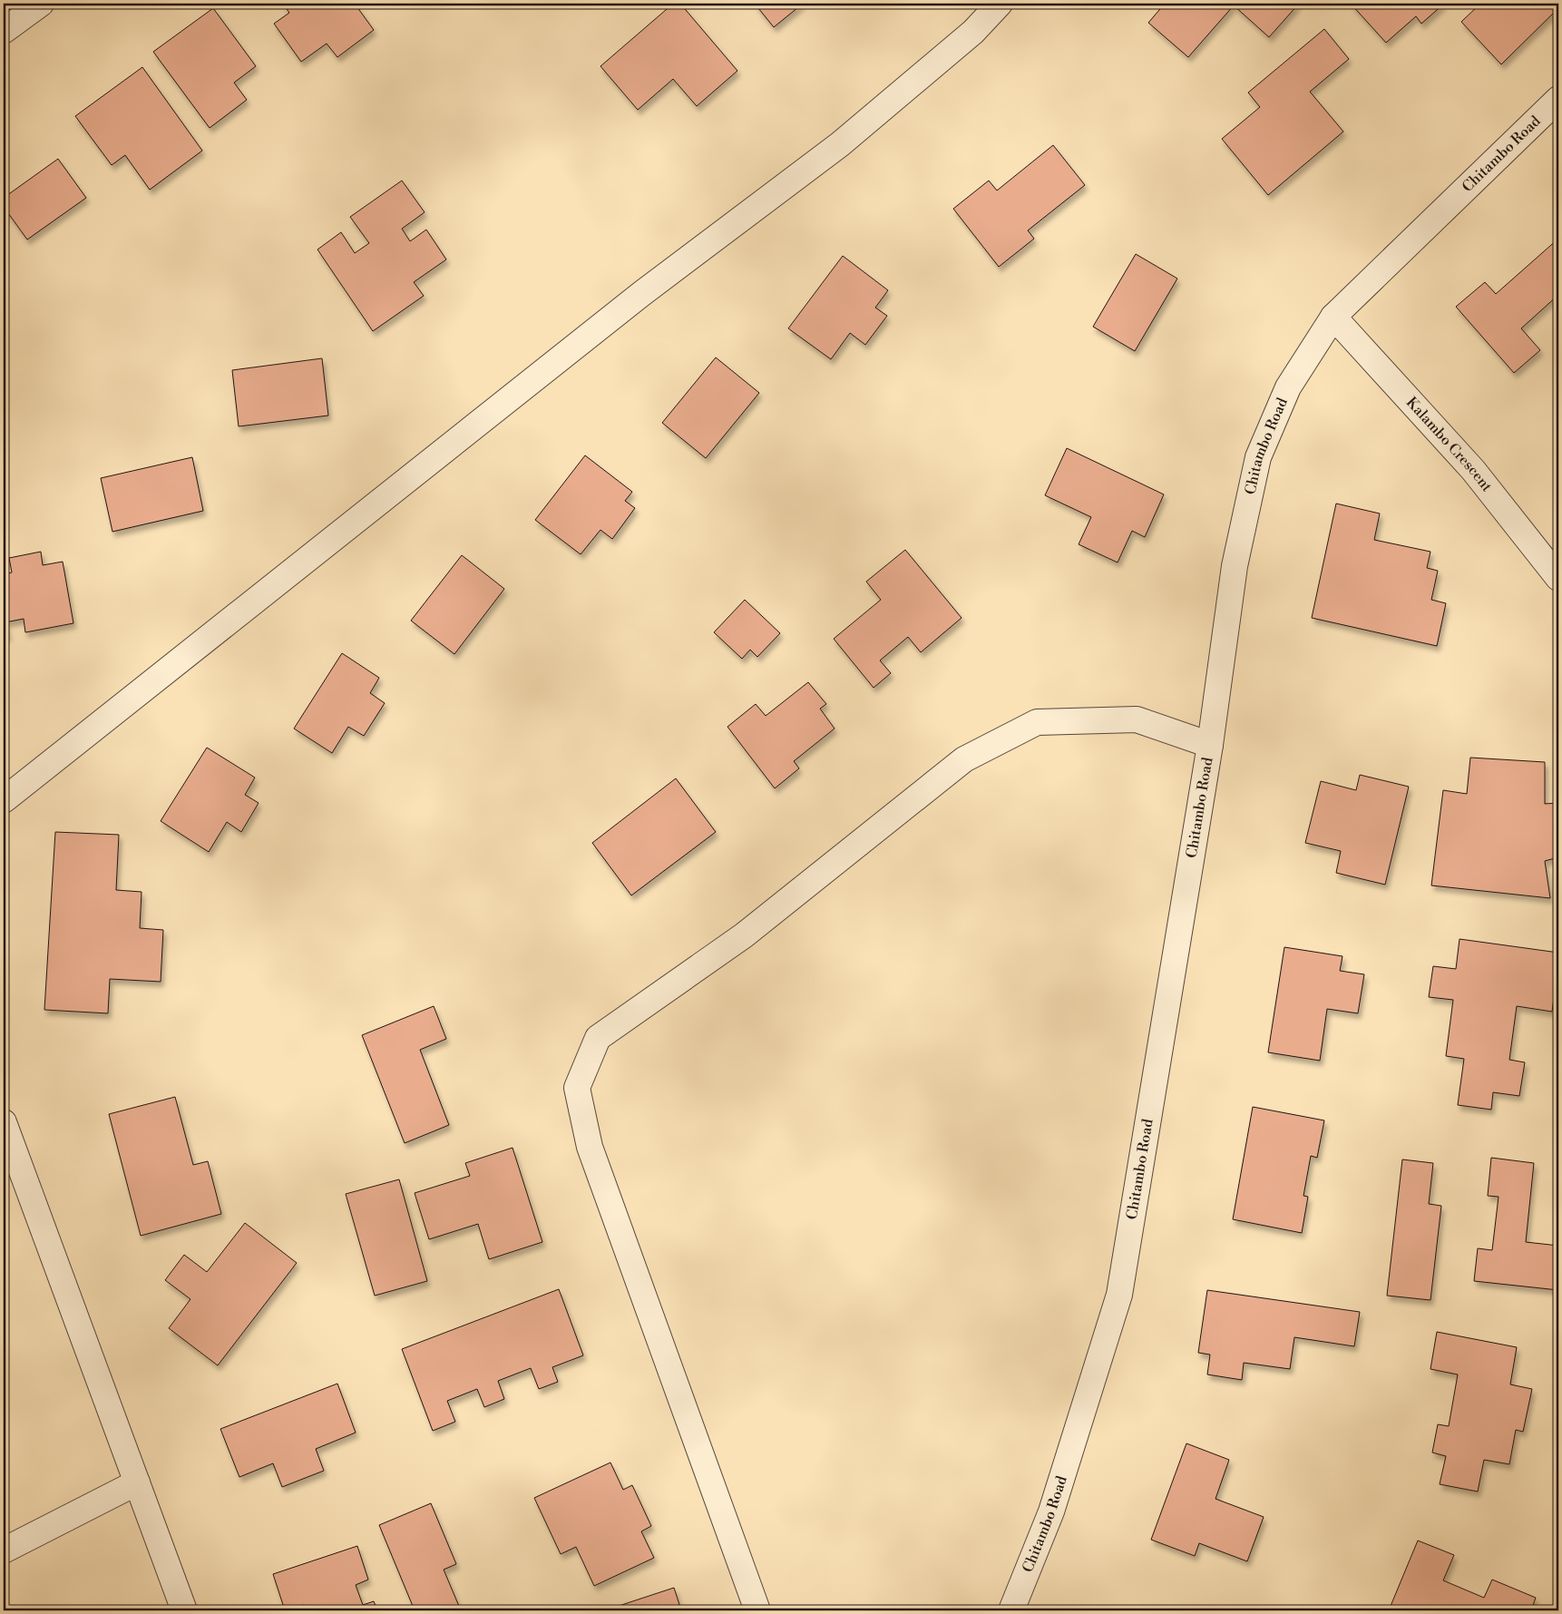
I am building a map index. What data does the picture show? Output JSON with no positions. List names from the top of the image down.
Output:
{
  "streets": {
    "street": ["Chitambo Road", "Kalambo Crescent"]
  },
  "crossings": [
    ["Chitambo Road", "Kalambo Crescent"]
  ]
}
